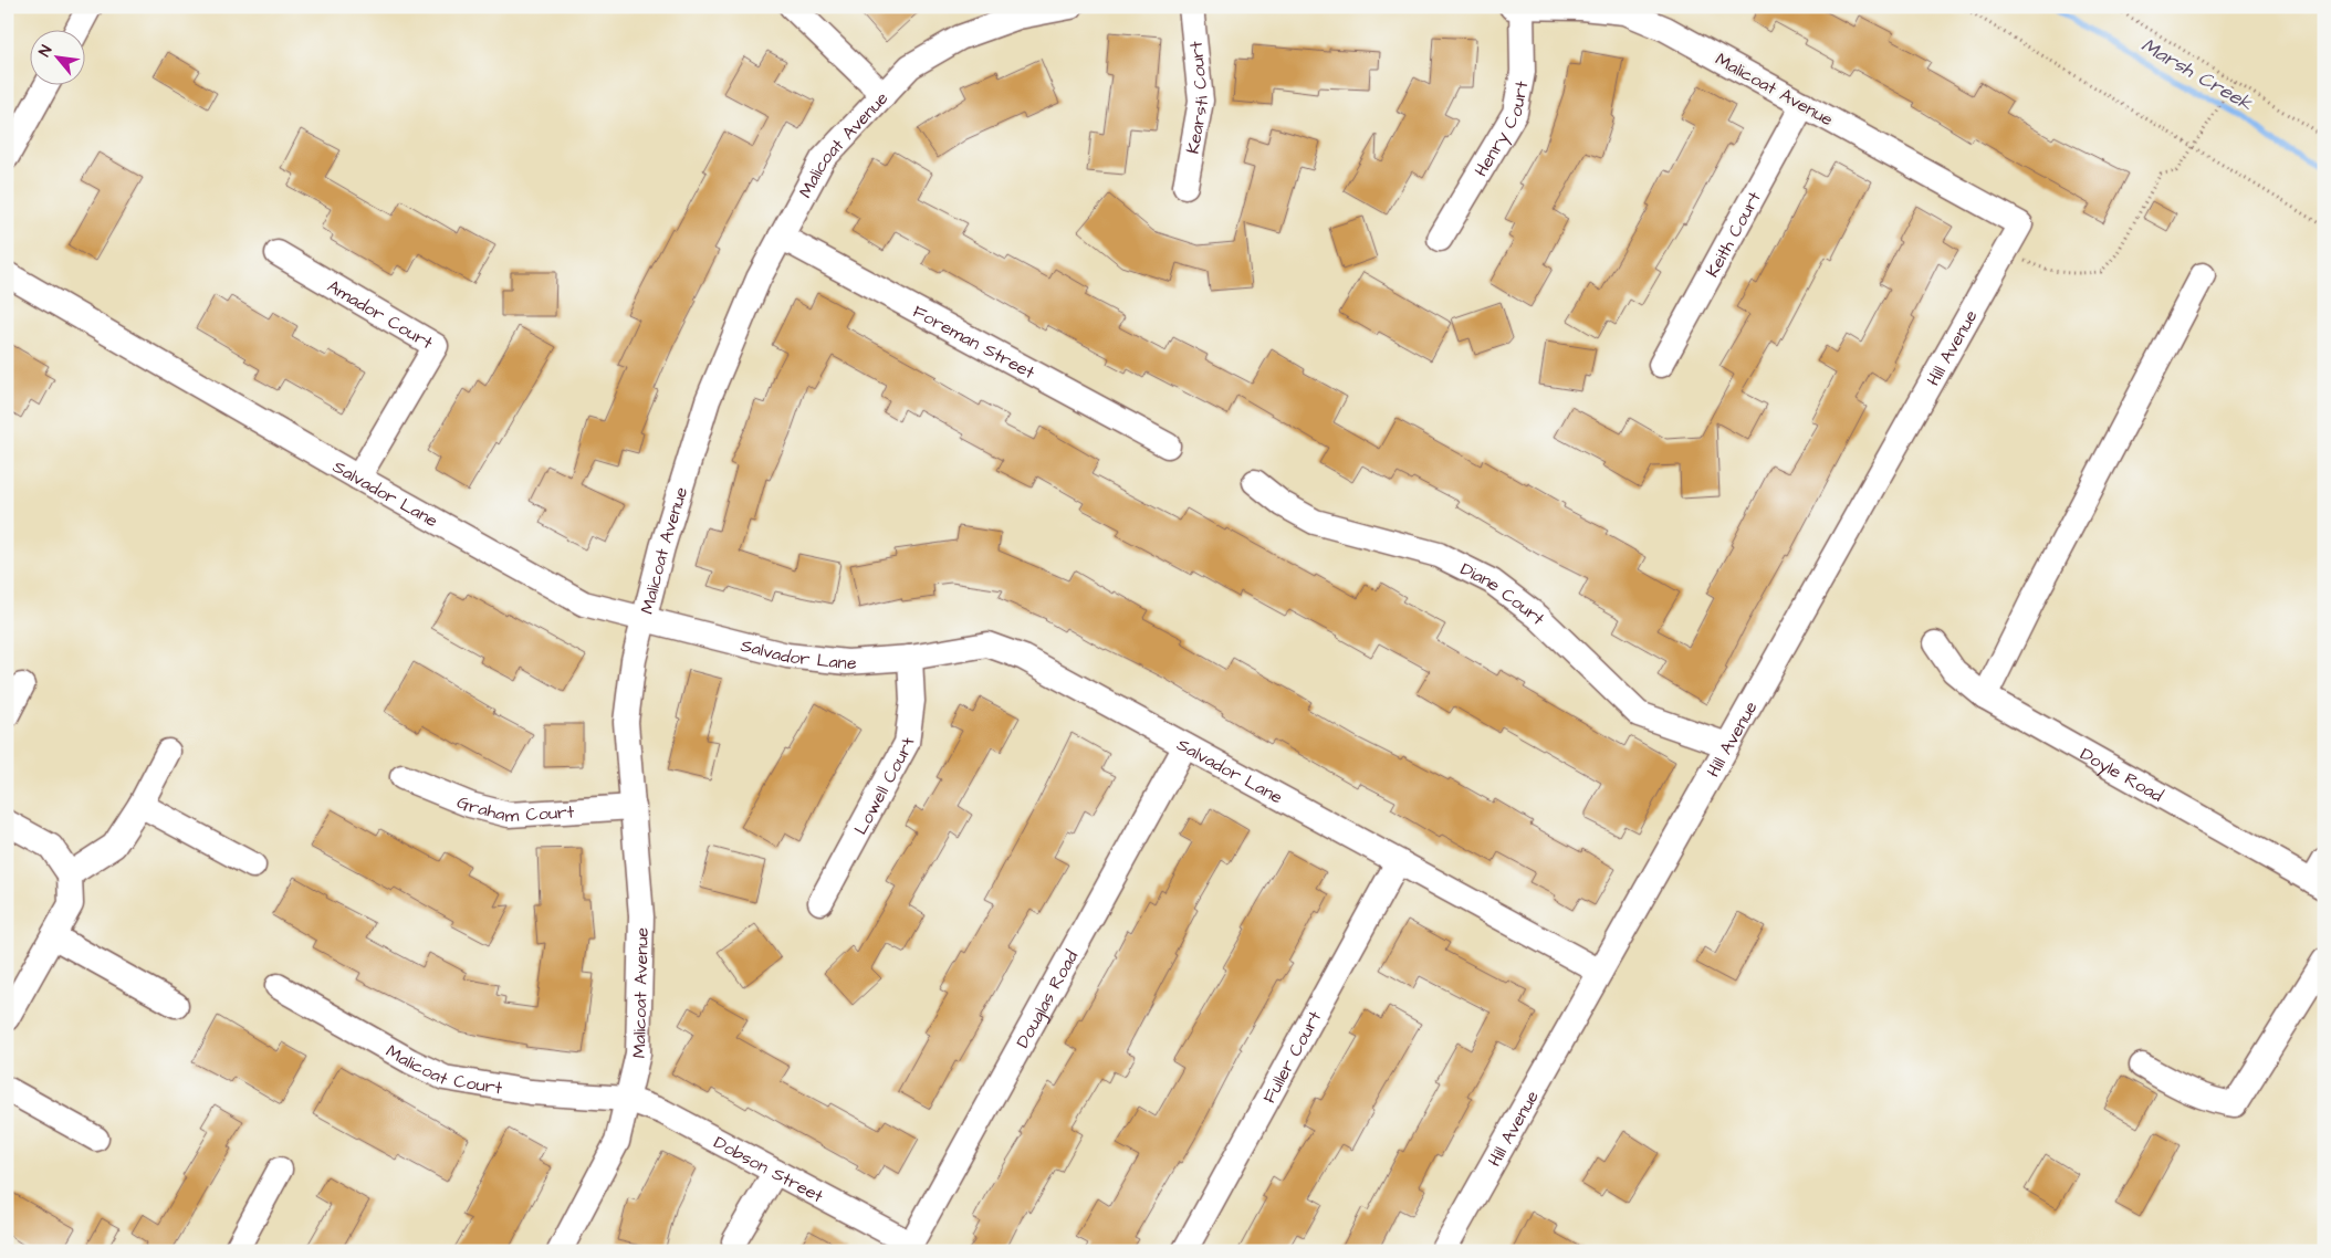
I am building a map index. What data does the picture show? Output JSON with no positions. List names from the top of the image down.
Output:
{
  "streets": {
    "street": [
      "Malicoat Avenue",
      "Kearsti Court",
      "Henry Court",
      "Keith Court",
      "Amador Court",
      "Foreman Street",
      "Hill Avenue",
      "Salvador Lane",
      "Diane Court",
      "Doyle Road",
      "Lowell Court",
      "Graham Court",
      "Douglas Road",
      "Fuller Court",
      "Malicoat Court",
      "Dobson Street"
    ]
  },
  "crossings": [
    ["Malicoat Avenue", "Henry Court"],
    ["Malicoat Avenue", "Keith Court"],
    ["Malicoat Avenue", "Foreman Street"],
    ["Malicoat Avenue", "Hill Avenue"],
    ["Malicoat Avenue", "Salvador Lane"],
    ["Malicoat Avenue", "Graham Court"],
    ["Malicoat Avenue", "Malicoat Court"],
    ["Malicoat Avenue", "Dobson Street"],
    ["Amador Court", "Salvador Lane"],
    ["Hill Avenue", "Salvador Lane"],
    ["Hill Avenue", "Diane Court"],
    ["Salvador Lane", "Lowell Court"],
    ["Salvador Lane", "Douglas Road"],
    ["Salvador Lane", "Fuller Court"],
    ["Douglas Road", "Dobson Street"],
    ["Malicoat Court", "Dobson Street"]
  ],
  "water": ["Marsh Creek"],
  "north": "top left"
}
